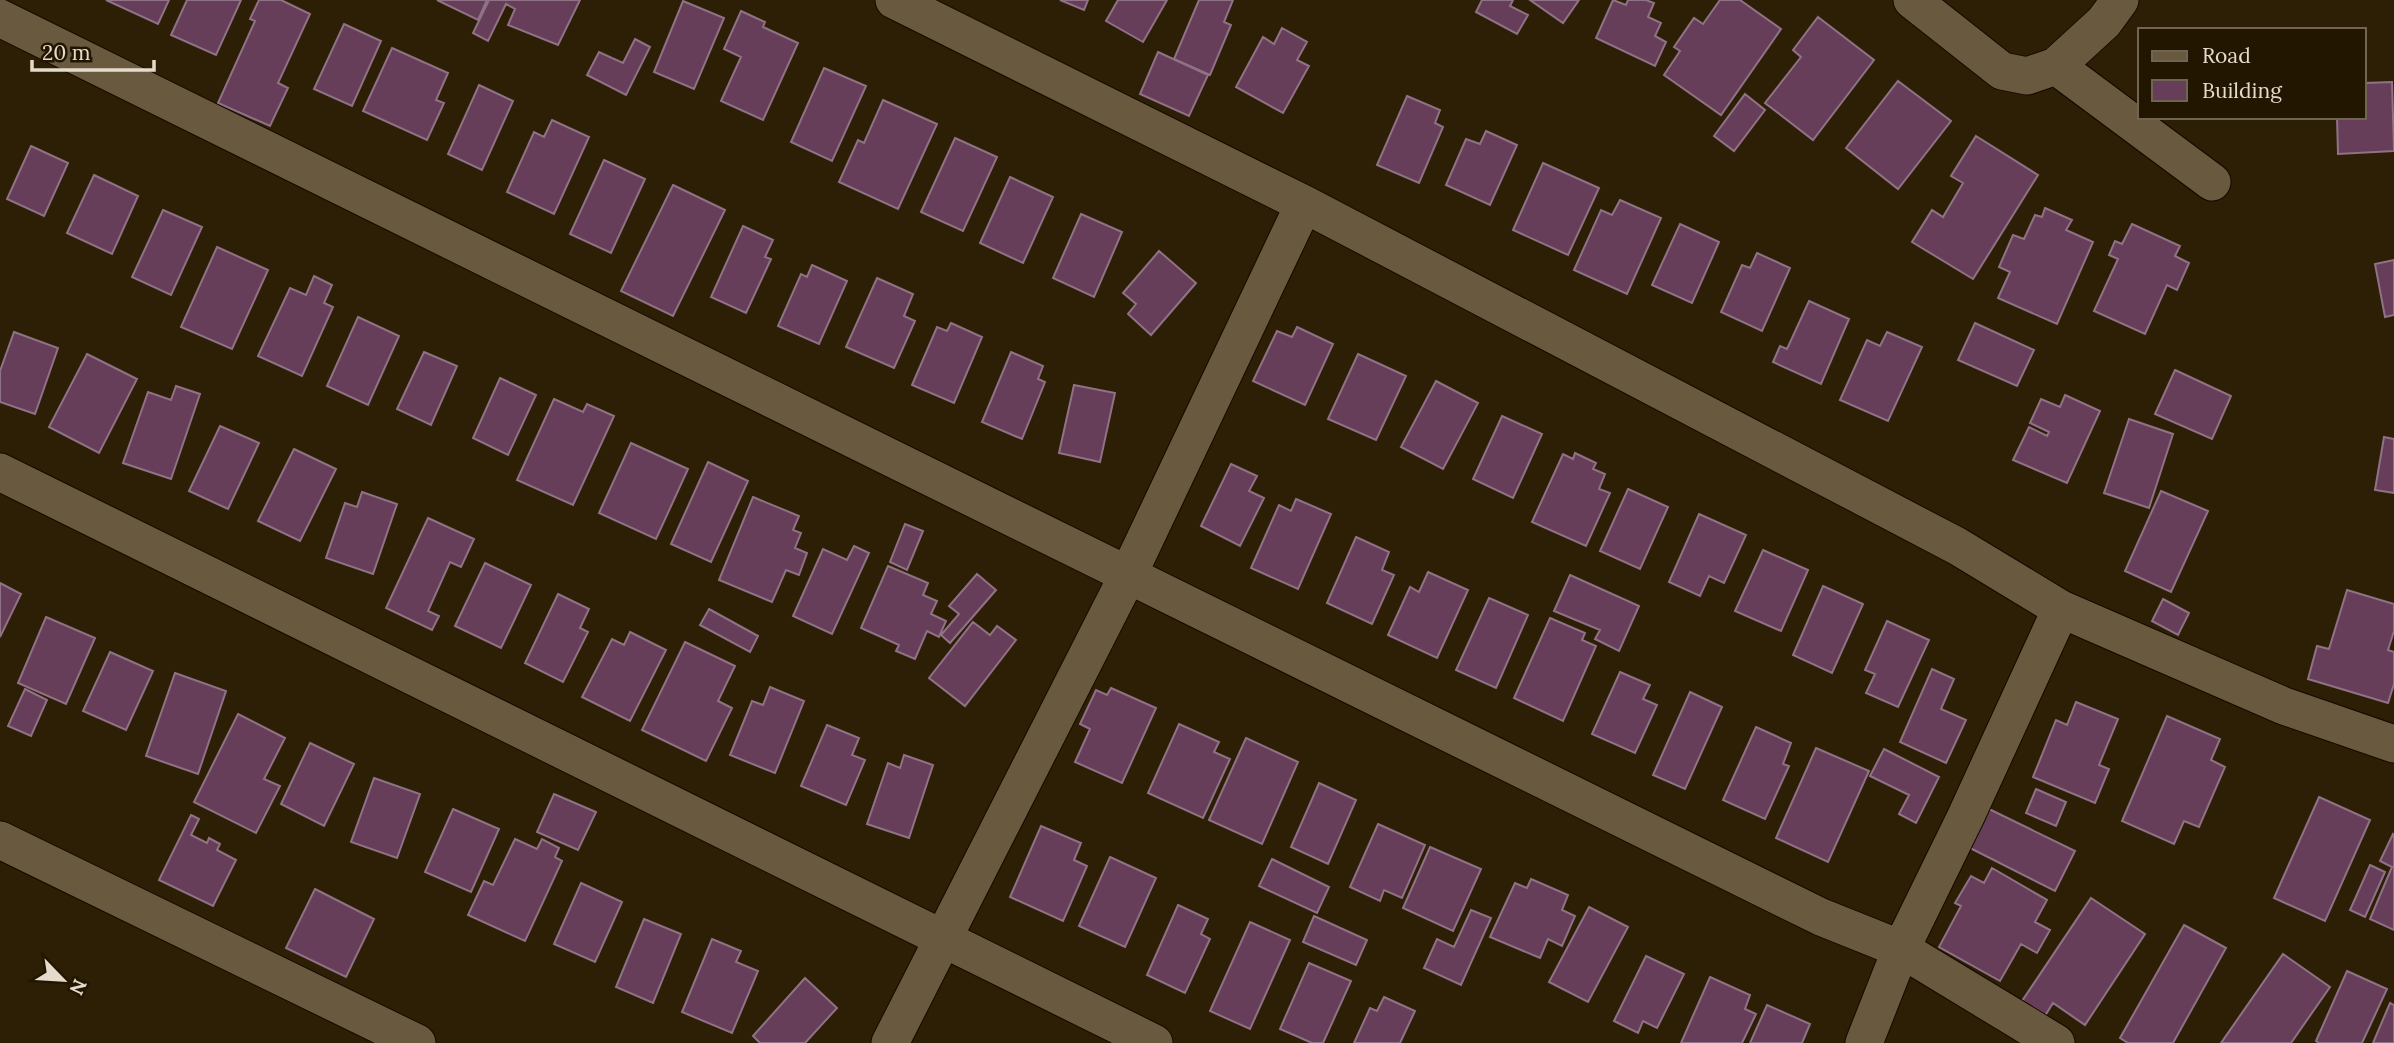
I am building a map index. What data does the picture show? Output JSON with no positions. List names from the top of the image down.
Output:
{
  "legend": ["Road", "Building"],
  "scale_bar": "20 m",
  "north": "bottom right"
}
